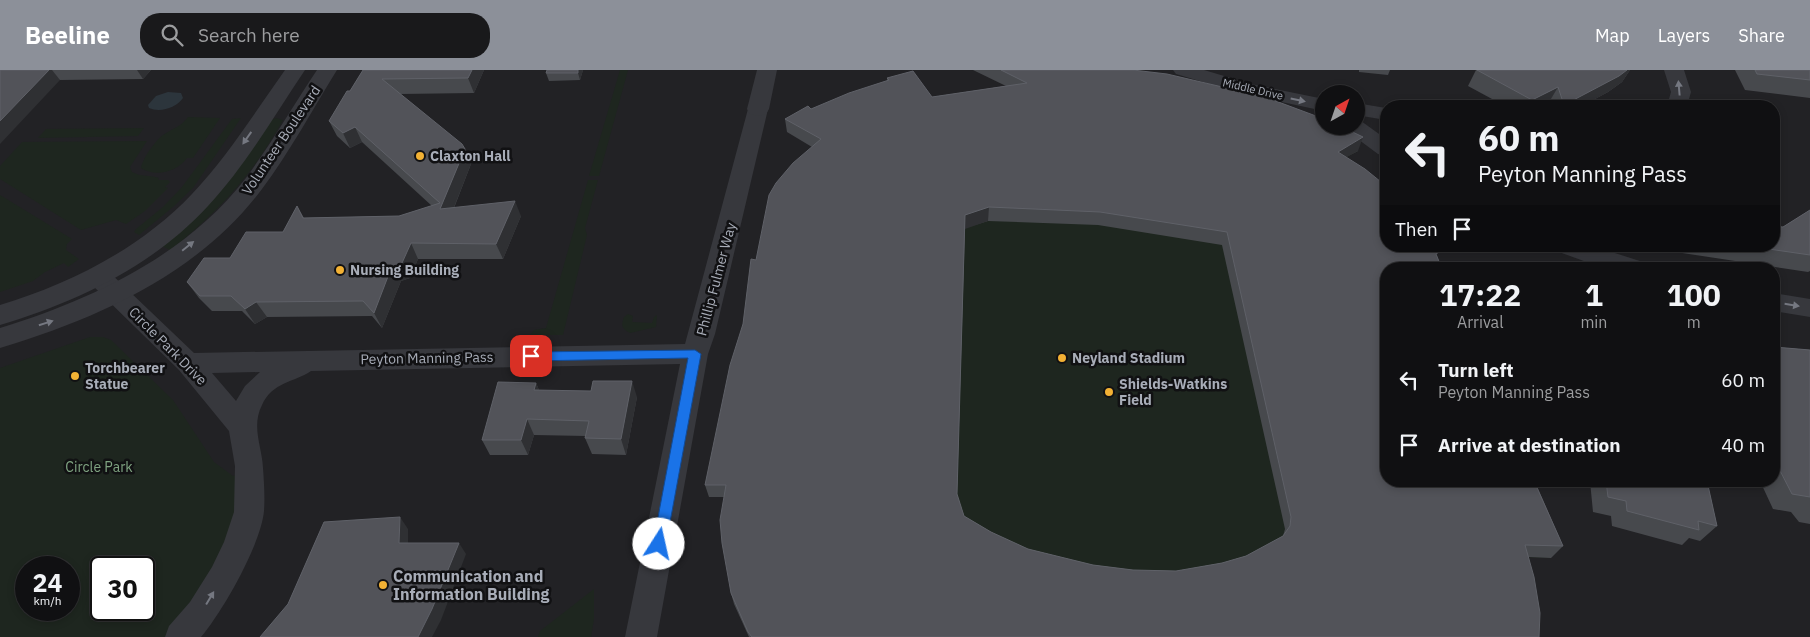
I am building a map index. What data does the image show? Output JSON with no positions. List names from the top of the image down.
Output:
{
  "streets": {
    "street": [
      "Middle Drive",
      "Volunteer Boulevard",
      "Phillip Fulmer Way",
      "Circle Park Drive",
      "Peyton Manning Pass"
    ]
  },
  "crossings": [
    ["Volunteer Boulevard", "Circle Park Drive"],
    ["Phillip Fulmer Way", "Peyton Manning Pass"],
    ["Circle Park Drive", "Peyton Manning Pass"]
  ],
  "one_way": ["Middle Drive"],
  "parks": ["Circle Park"],
  "places": [
    "Claxton Hall",
    "Nursing Building",
    "Neyland Stadium",
    "Torchbearer Statue",
    "Shields-Watkins Field",
    "Communication and Information Building"
  ],
  "north": "top right",
  "page": {
    "header": "Beeline",
    "search": "Search here",
    "nav": ["Map", "Layers", "Share"],
    "turn": ["60 m", "Peyton Manning Pass"],
    "then": "Then",
    "eta": [
      "17:22",
      "Arrival",
      "1",
      "min",
      "100",
      "m"
    ],
    "list": [
      {
        "name": "Turn left",
        "note": "Peyton Manning Pass",
        "value": "60 m"
      },
      {
        "name": "Arrive at destination",
        "value": "40 m"
      }
    ],
    "speed": "24 km/h",
    "limit": "30"
  }
}
